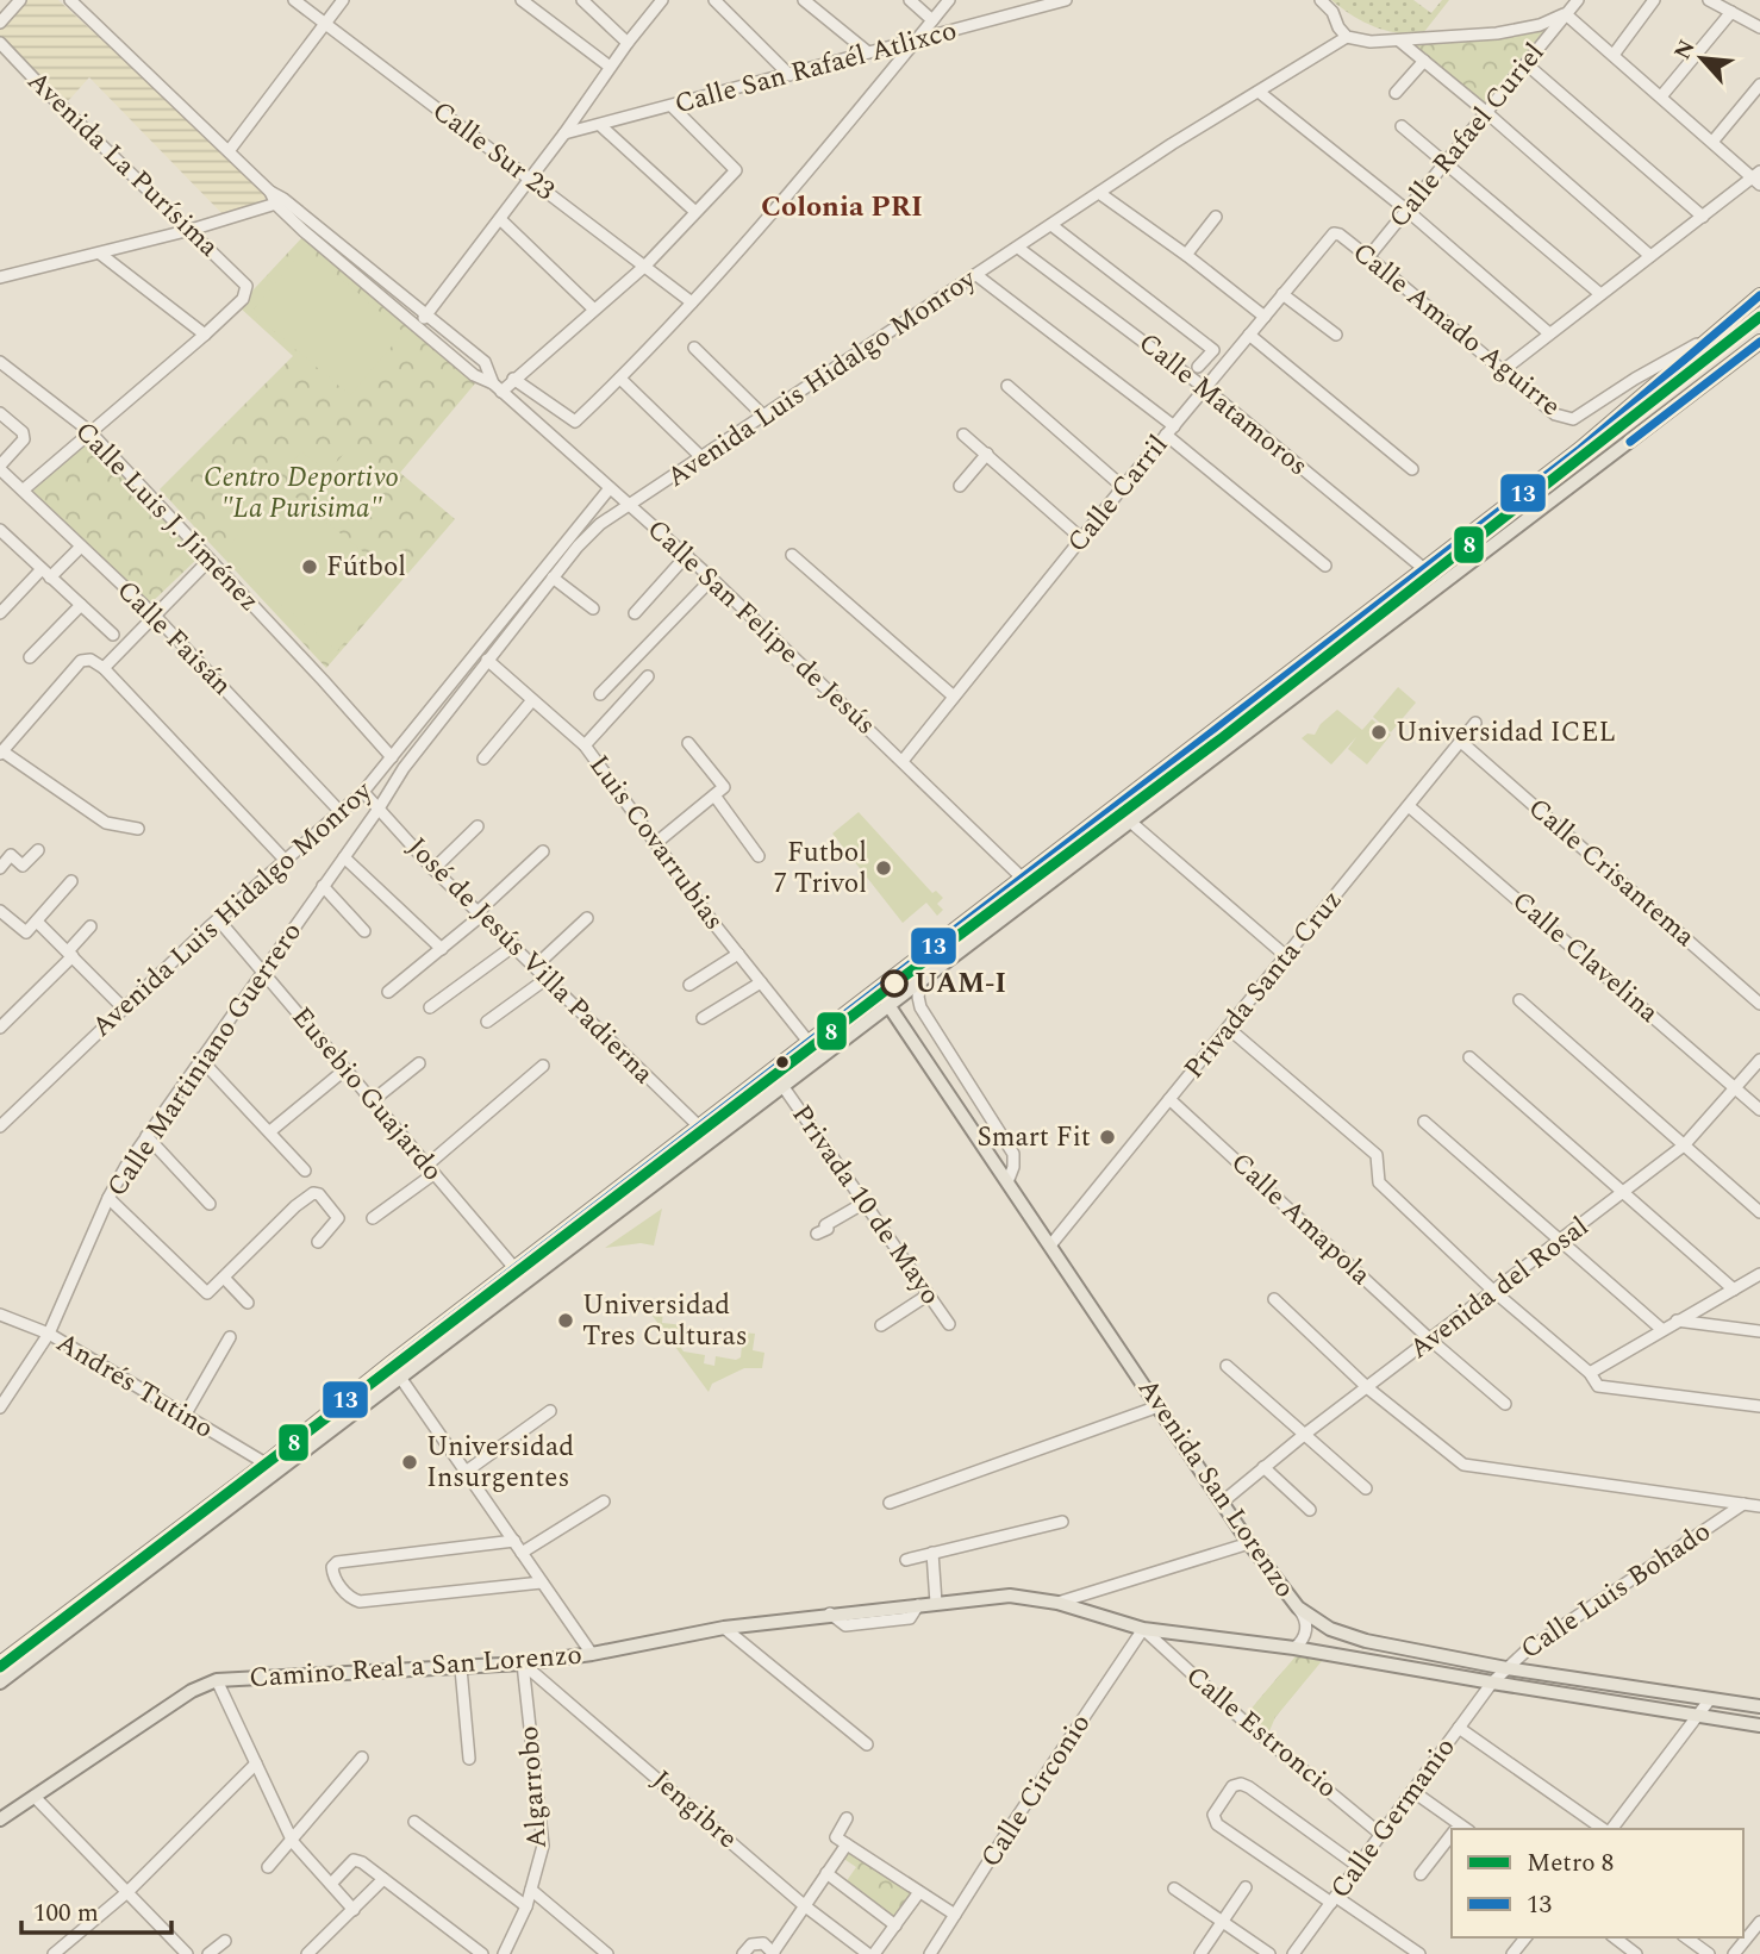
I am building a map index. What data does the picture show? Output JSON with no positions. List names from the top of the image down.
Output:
{
  "streets": {
    "main road": ["Avenida San Lorenzo", "Camino Real a San Lorenzo"],
    "street": [
      "Calle San Rafaél Atlixco",
      "Calle Rafael Curiel",
      "Calle Sur 23",
      "Avenida La Purísima",
      "Calle Amado Aguirre",
      "Avenida Luis Hidalgo Monroy",
      "Calle Matamoros",
      "Calle Carril",
      "Calle Luis J. Jiménez",
      "Calle San Felipe de Jesús",
      "Calle Faisán",
      "Luis Covarrubias",
      "Calle Crisantema",
      "Calle Clavelina",
      "José de Jesús Villa Padierna",
      "Privada Santa Cruz",
      "Calle Martiniano Guerrero",
      "Eusebio Guajardo",
      "Privada 10 de Mayo",
      "Calle Amapola",
      "Avenida del Rosal",
      "Andrés Tutino",
      "Calle Luis Bohado",
      "Calle Estroncio",
      "Algarrobo",
      "Calle Circonio",
      "Jengibre",
      "Calle Germanio"
    ]
  },
  "crossings": [
    ["Calle Rafael Curiel", "Calle Amado Aguirre"],
    ["Calle Amado Aguirre", "Calle Carril"],
    ["Avenida Luis Hidalgo Monroy", "Calle Matamoros"],
    ["Avenida Luis Hidalgo Monroy", "Calle Luis J. Jiménez"],
    ["Avenida Luis Hidalgo Monroy", "Calle San Felipe de Jesús"],
    ["Avenida Luis Hidalgo Monroy", "Calle Faisán"],
    ["Avenida Luis Hidalgo Monroy", "Luis Covarrubias"],
    ["Avenida Luis Hidalgo Monroy", "José de Jesús Villa Padierna"],
    ["Avenida Luis Hidalgo Monroy", "Calle Martiniano Guerrero"],
    ["Avenida Luis Hidalgo Monroy", "Eusebio Guajardo"],
    ["Calle Matamoros", "Calle Carril"],
    ["Calle Carril", "Calle San Felipe de Jesús"],
    ["Calle Crisantema", "Privada Santa Cruz"],
    ["Calle Clavelina", "Privada Santa Cruz"],
    ["Calle Clavelina", "Avenida del Rosal"],
    ["José de Jesús Villa Padierna", "Calle Martiniano Guerrero"],
    ["Privada Santa Cruz", "Calle Amapola"],
    ["Privada Santa Cruz", "Avenida San Lorenzo"],
    ["Calle Martiniano Guerrero", "Eusebio Guajardo"],
    ["Calle Martiniano Guerrero", "Andrés Tutino"],
    ["Calle Amapola", "Avenida del Rosal"],
    ["Avenida del Rosal", "Avenida San Lorenzo"],
    ["Avenida San Lorenzo", "Calle Luis Bohado"],
    ["Calle Luis Bohado", "Calle Germanio"],
    ["Camino Real a San Lorenzo", "Calle Estroncio"],
    ["Camino Real a San Lorenzo", "Algarrobo"],
    ["Camino Real a San Lorenzo", "Calle Circonio"],
    ["Camino Real a San Lorenzo", "Jengibre"],
    ["Calle Estroncio", "Calle Circonio"],
    ["Calle Estroncio", "Calle Germanio"],
    ["Algarrobo", "Jengibre"]
  ],
  "districts": ["Colonia PRI"],
  "parks": ["Centro Deportivo \"La Purisima\""],
  "places": [
    "Fútbol",
    "Universidad ICEL",
    "Futbol 7 Trivol",
    "UAM-I",
    "Smart Fit",
    "Universidad Tres Culturas",
    "Universidad Insurgentes"
  ],
  "lines": ["transit line 13", "metro line 8"],
  "legend": ["Metro 8", "13"],
  "scale_bar": "100 m",
  "north": "top left"
}
